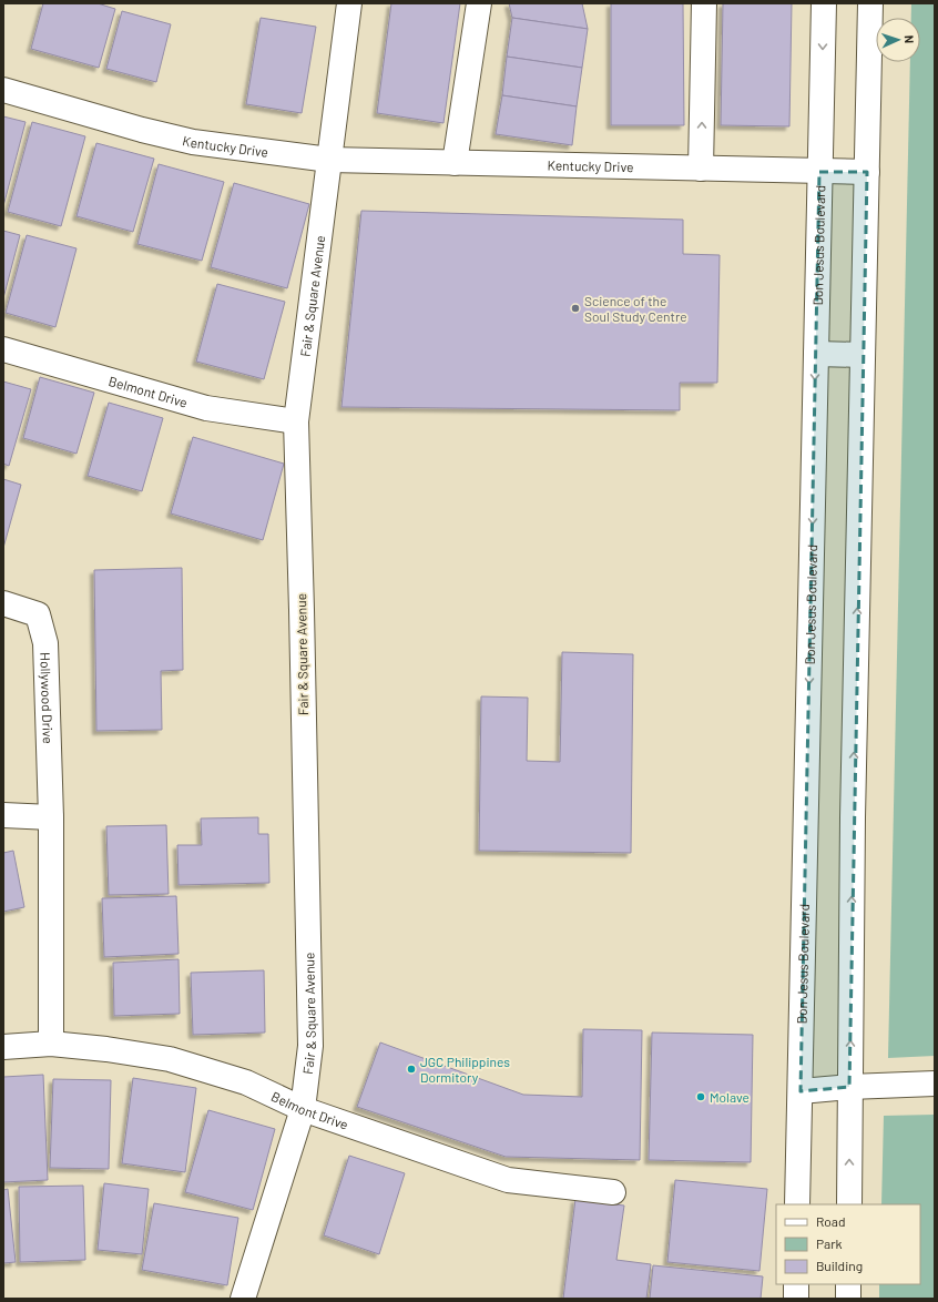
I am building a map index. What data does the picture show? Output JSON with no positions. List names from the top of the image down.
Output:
{
  "streets": {
    "street": [
      "Kentucky Drive",
      "Don Jesus Boulevard",
      "Fair & Square Avenue",
      "Belmont Drive",
      "Hollywood Drive"
    ]
  },
  "crossings": [
    ["Kentucky Drive", "Don Jesus Boulevard"],
    ["Kentucky Drive", "Fair & Square Avenue"],
    ["Fair & Square Avenue", "Belmont Drive"],
    ["Belmont Drive", "Hollywood Drive"]
  ],
  "places": ["Science of the Soul Study Centre", "JGC Philippines Dormitory", "Molave"],
  "legend": ["Road", "Park", "Building"],
  "north": "right"
}
